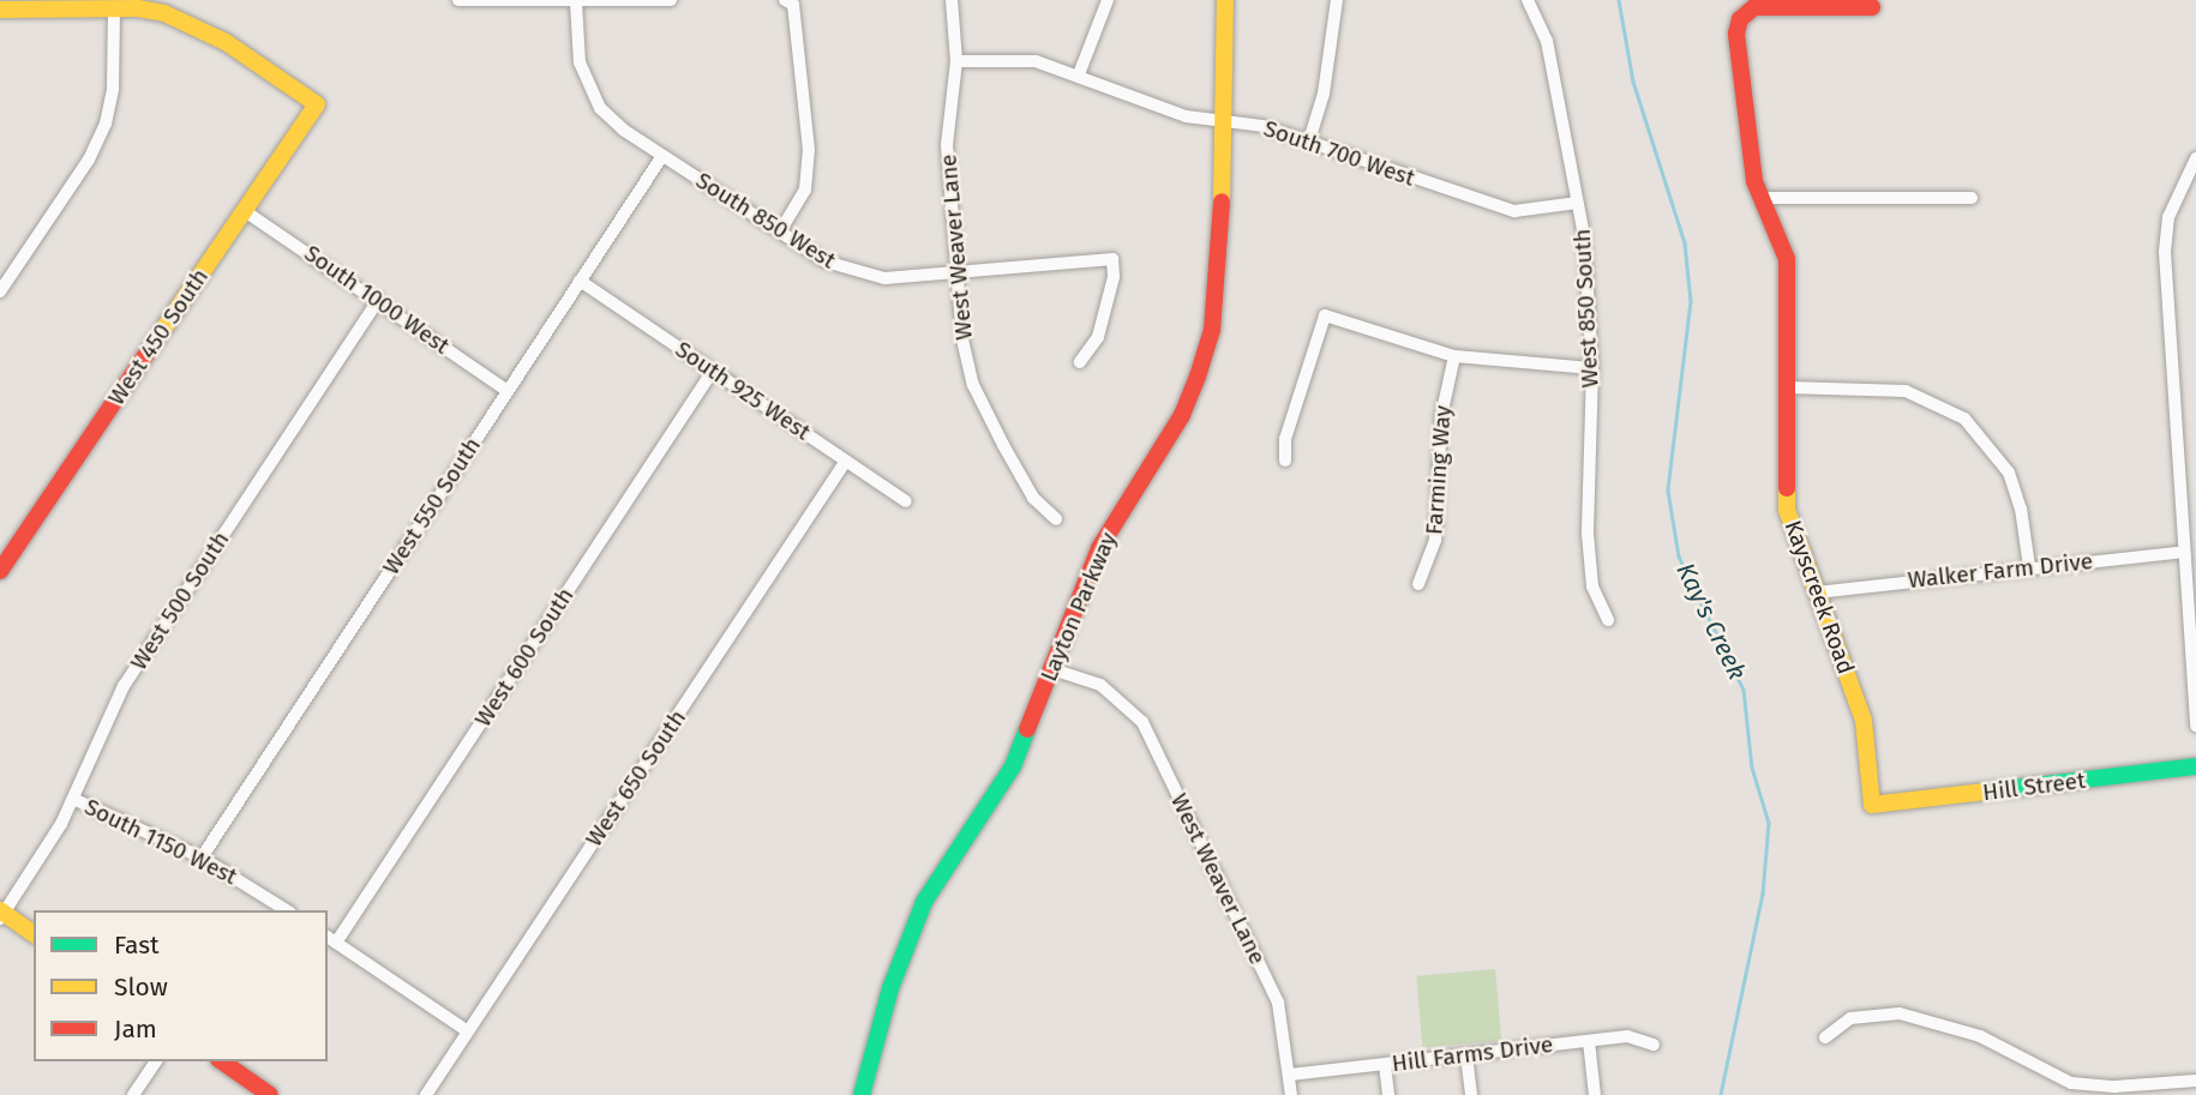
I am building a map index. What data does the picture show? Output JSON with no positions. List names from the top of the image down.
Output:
{
  "streets": {
    "street": [
      "South 700 West",
      "South 850 West",
      "West Weaver Lane",
      "South 1000 West",
      "West 850 South",
      "West 450 South",
      "South 925 West",
      "Farming Way",
      "West 550 South",
      "Walker Farm Drive",
      "Kayscreek Road",
      "West 500 South",
      "Layton Parkway",
      "West 600 South",
      "West 650 South",
      "Hill Street",
      "South 1150 West",
      "Hill Farms Drive"
    ]
  },
  "crossings": [
    ["South 700 West", "West Weaver Lane"],
    ["South 700 West", "West 850 South"],
    ["South 700 West", "Layton Parkway"],
    ["South 850 West", "West Weaver Lane"],
    ["South 850 West", "West 550 South"],
    ["West Weaver Lane", "Layton Parkway"],
    ["West Weaver Lane", "Hill Farms Drive"],
    ["South 1000 West", "West 450 South"],
    ["South 1000 West", "West 550 South"],
    ["South 1000 West", "West 500 South"],
    ["South 925 West", "West 550 South"],
    ["South 925 West", "West 600 South"],
    ["South 925 West", "West 650 South"],
    ["West 550 South", "South 1150 West"],
    ["Walker Farm Drive", "Kayscreek Road"],
    ["Kayscreek Road", "Hill Street"],
    ["West 500 South", "South 1150 West"]
  ],
  "water": ["Kay's Creek"],
  "legend": ["Fast", "Slow", "Jam"]
}
